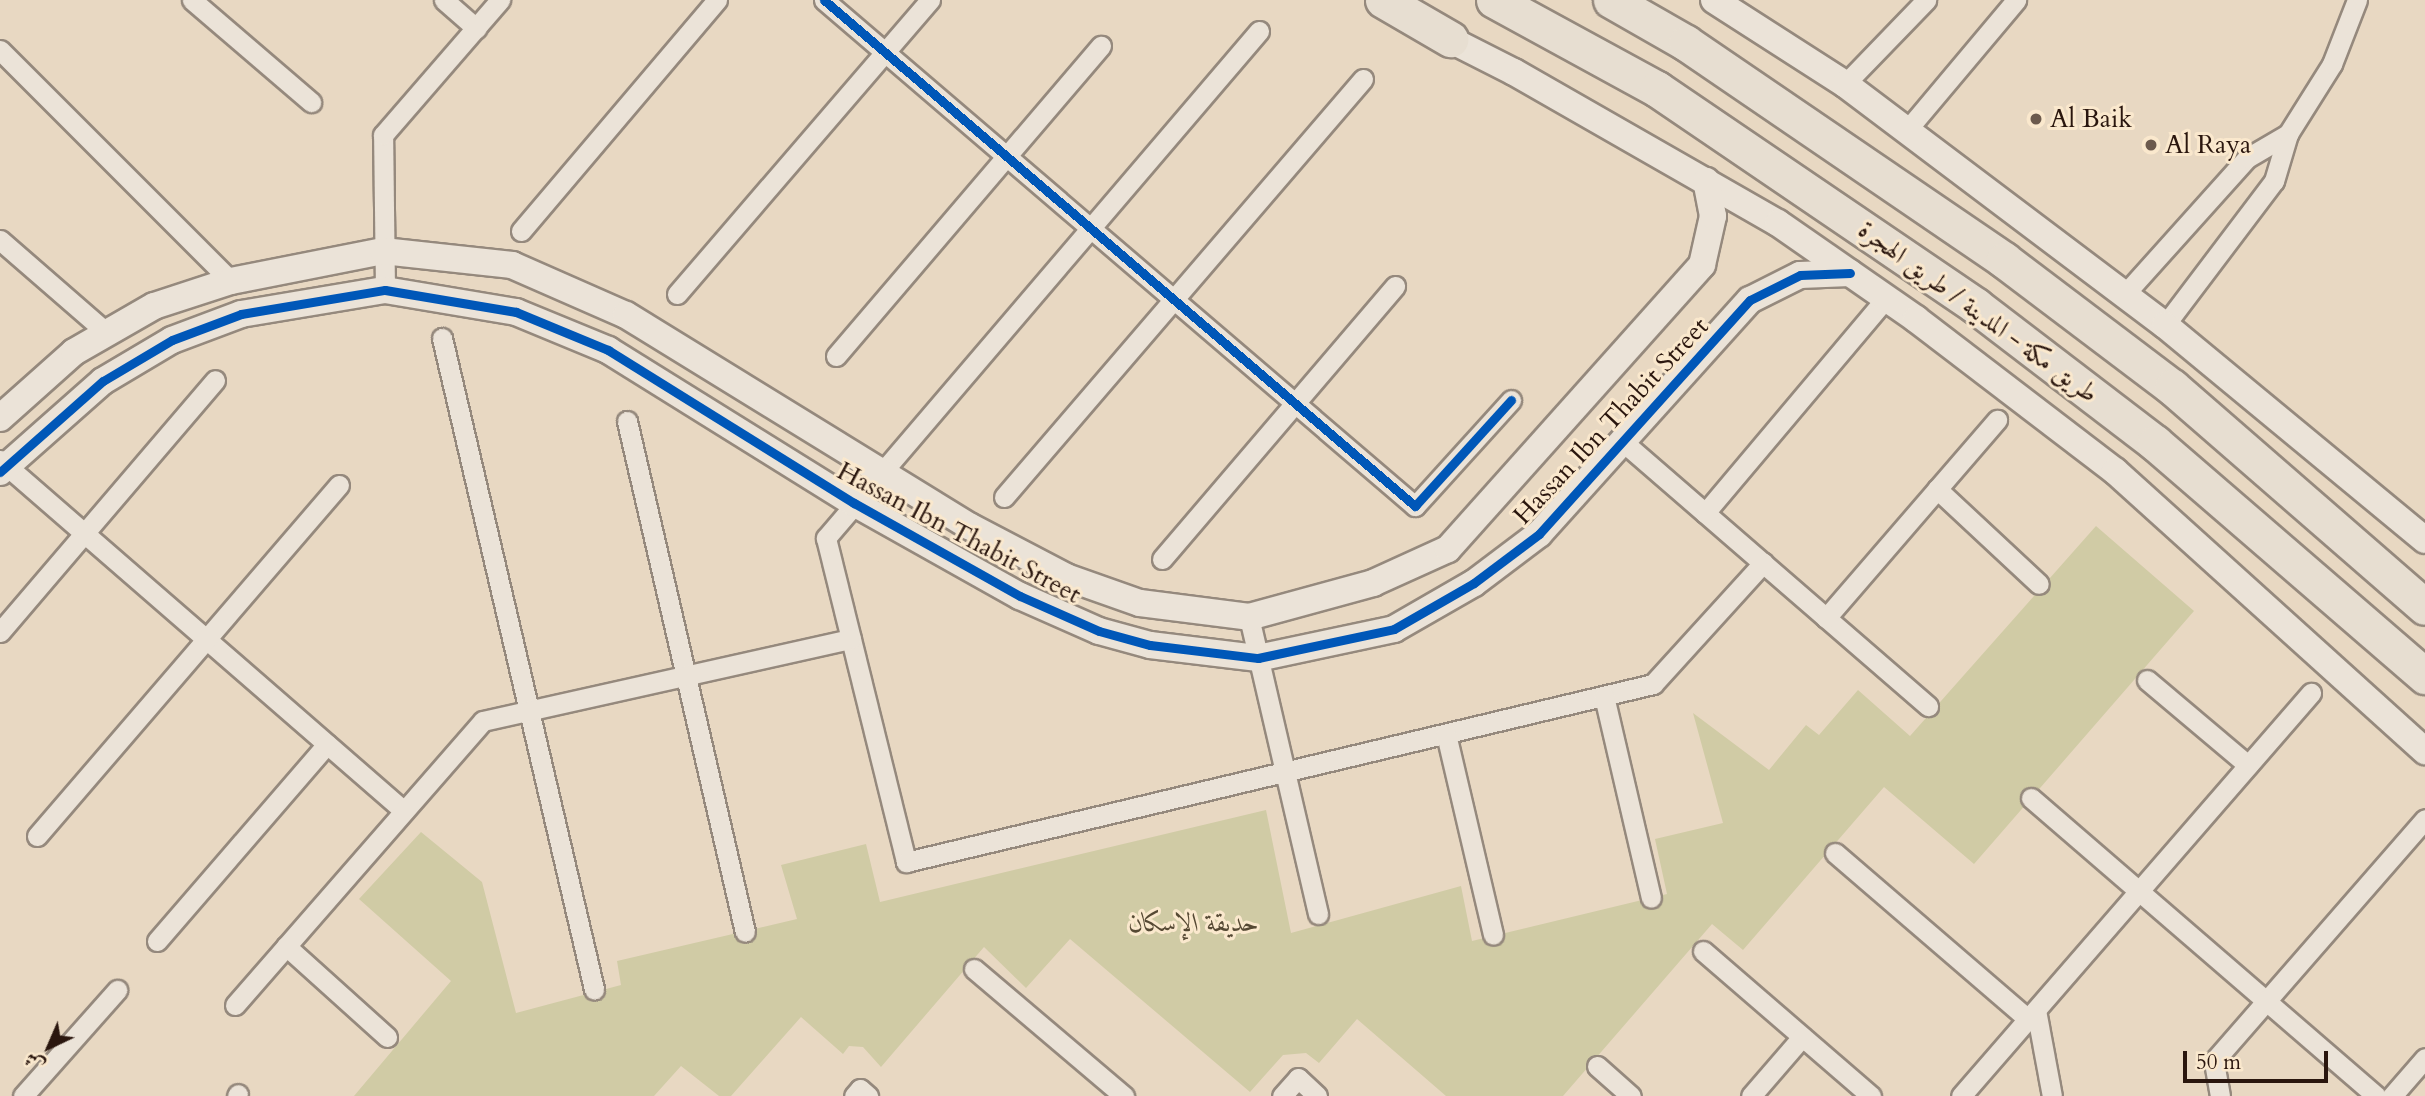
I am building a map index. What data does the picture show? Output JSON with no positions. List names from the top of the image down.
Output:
{
  "streets": {
    "highway": ["طريق مكة - المدينة / طريق الهجرة"],
    "street": ["Hassan Ibn Thabit Street"]
  },
  "parks": ["حديقة الإسكان"],
  "places": ["Al Baik", "Al Raya"],
  "scale_bar": "50 m",
  "north": "bottom left"
}
